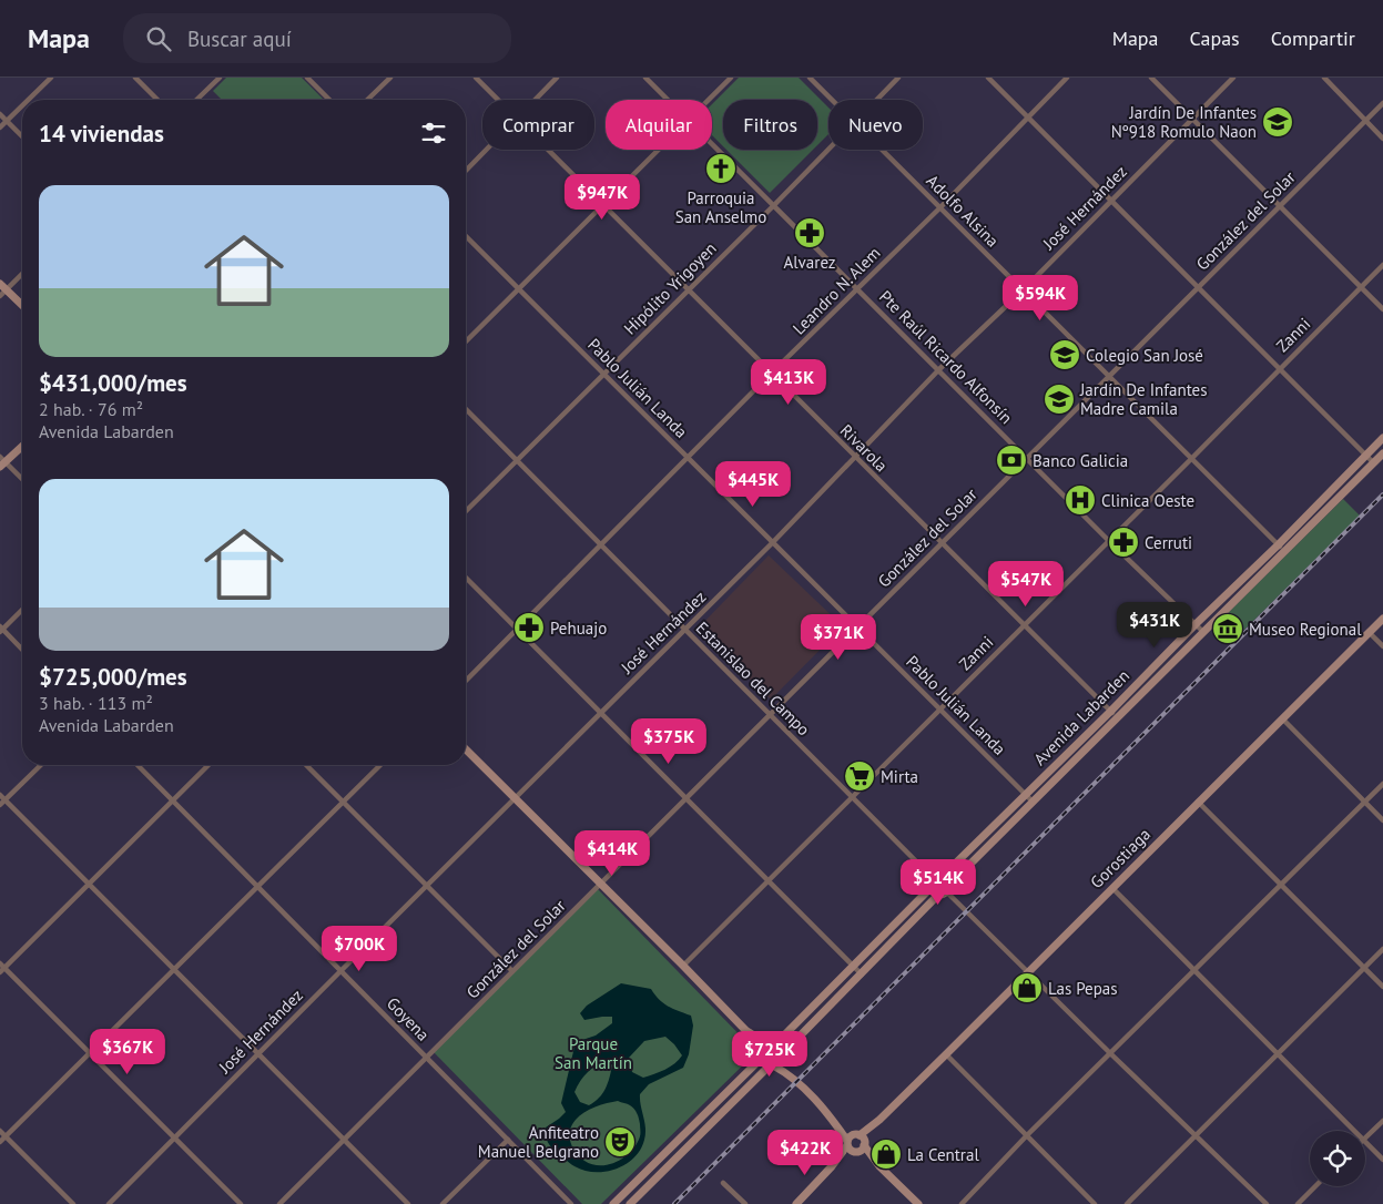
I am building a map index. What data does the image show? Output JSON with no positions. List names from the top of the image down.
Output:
{
  "streets": {
    "main road": ["Avenida Labarden", "Gorostiaga"],
    "street": [
      "José Hernández",
      "Adolfo Alsina",
      "González del Solar",
      "Hipólito Yrigoyen",
      "Leandro N. Alem",
      "Zanni",
      "Pte Raúl Ricardo Alfonsín",
      "Pablo Julián Landa",
      "Rivarola",
      "Estanislao del Campo",
      "Goyena"
    ]
  },
  "crossings": [
    ["José Hernández", "Adolfo Alsina"],
    ["José Hernández", "Pte Raúl Ricardo Alfonsín"],
    ["José Hernández", "Pablo Julián Landa"],
    ["José Hernández", "Rivarola"],
    ["José Hernández", "Estanislao del Campo"],
    ["José Hernández", "Goyena"],
    ["Adolfo Alsina", "González del Solar"],
    ["Adolfo Alsina", "Leandro N. Alem"],
    ["Adolfo Alsina", "Zanni"],
    ["Adolfo Alsina", "Avenida Labarden"],
    ["González del Solar", "Pte Raúl Ricardo Alfonsín"],
    ["González del Solar", "Pablo Julián Landa"],
    ["González del Solar", "Rivarola"],
    ["González del Solar", "Estanislao del Campo"],
    ["González del Solar", "Goyena"],
    ["Hipólito Yrigoyen", "Pte Raúl Ricardo Alfonsín"],
    ["Hipólito Yrigoyen", "Pablo Julián Landa"],
    ["Hipólito Yrigoyen", "Rivarola"],
    ["Hipólito Yrigoyen", "Estanislao del Campo"],
    ["Leandro N. Alem", "Pte Raúl Ricardo Alfonsín"],
    ["Leandro N. Alem", "Pablo Julián Landa"],
    ["Leandro N. Alem", "Rivarola"],
    ["Leandro N. Alem", "Estanislao del Campo"],
    ["Zanni", "Pte Raúl Ricardo Alfonsín"],
    ["Zanni", "Pablo Julián Landa"],
    ["Zanni", "Rivarola"],
    ["Zanni", "Estanislao del Campo"],
    ["Pte Raúl Ricardo Alfonsín", "Avenida Labarden"],
    ["Pablo Julián Landa", "Avenida Labarden"],
    ["Rivarola", "Avenida Labarden"],
    ["Estanislao del Campo", "Avenida Labarden"]
  ],
  "parks": ["Parque San Martín"],
  "places": {
    "school or university": ["Jardín De Infantes Nº918 Romulo Naon", "Colegio San José", "Jardín De Infantes Madre Camila"],
    "church": ["Parroquia San Anselmo"],
    "pharmacy": ["Alvarez", "Cerruti", "Pehuajo"],
    "bank": ["Banco Galicia"],
    "hospital": ["Clinica Oeste"],
    "museum": ["Museo Regional"],
    "supermarket": ["Mirta"],
    "shop": ["Las Pepas", "La Central"],
    "theatre": ["Anfiteatro Manuel Belgrano"]
  },
  "page": {
    "header": "Mapa",
    "search": "Buscar aquí",
    "nav": ["Mapa", "Capas", "Compartir"],
    "chip": [
      "Comprar",
      "Alquilar",
      "Filtros",
      "Nuevo"
    ],
    "heading": "14 viviendas",
    "list": [
      {
        "name": "$431,000/mes",
        "note": "2 hab. · 76 m² · Avenida Labarden"
      },
      {
        "name": "$725,000/mes",
        "note": "3 hab. · 113 m² · Avenida Labarden"
      }
    ],
    "price": [
      "$947K",
      "$594K",
      "$413K",
      "$445K",
      "$547K",
      "$431K",
      "$371K",
      "$375K",
      "$414K",
      "$514K",
      "$700K",
      "$367K",
      "$725K",
      "$422K"
    ]
  }
}
